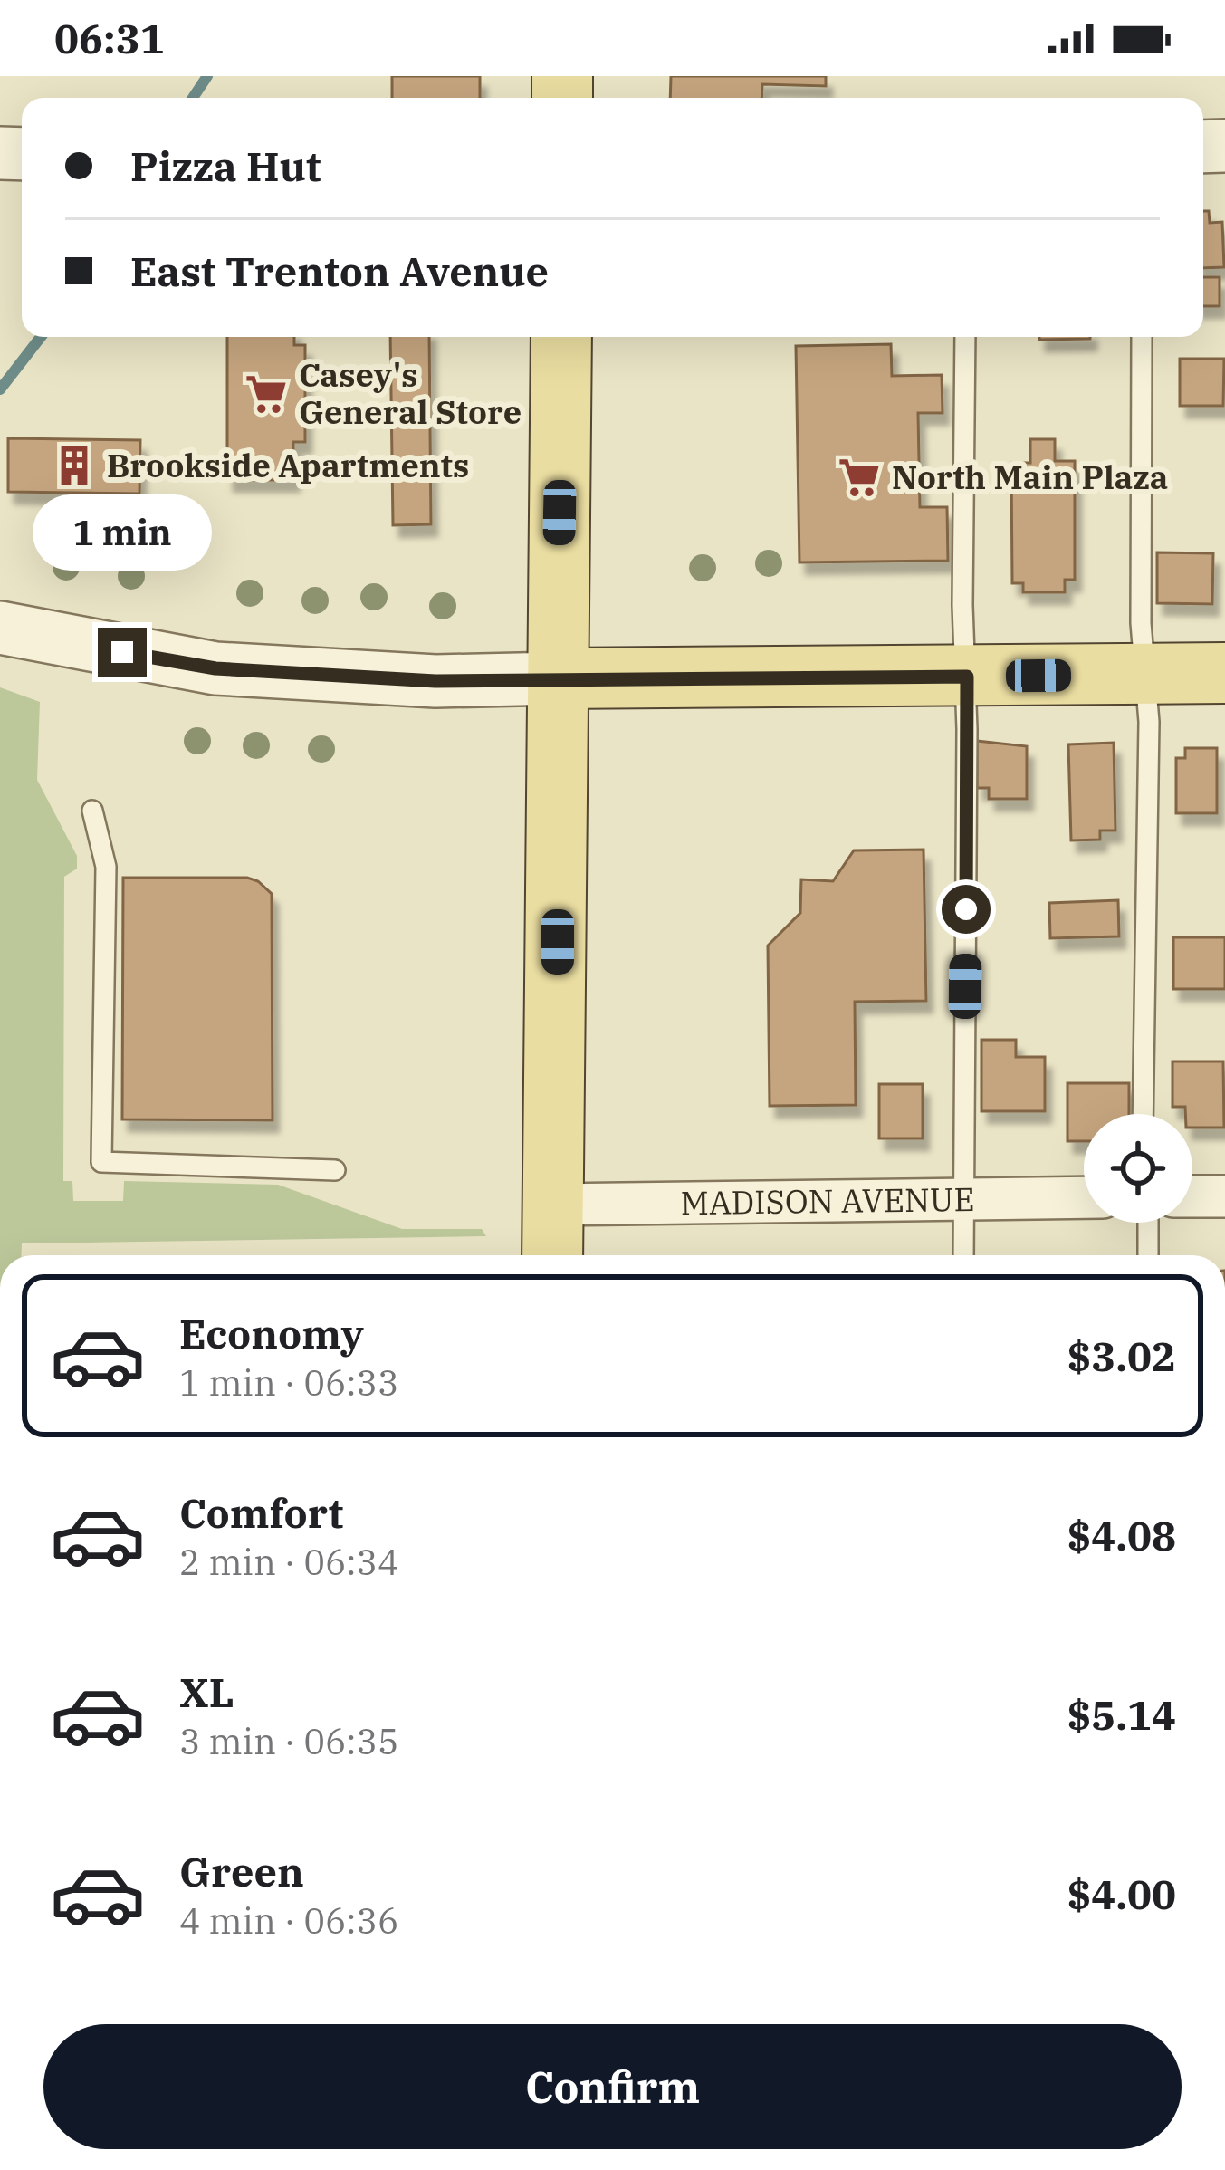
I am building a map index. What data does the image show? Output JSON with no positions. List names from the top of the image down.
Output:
{
  "streets": {
    "street": ["MADISON AVENUE"]
  },
  "places": {
    "supermarket": ["Casey's General Store", "North Main Plaza"],
    "building": ["Brookside Apartments"]
  },
  "page": {
    "status": "06:31",
    "banner": ["Pizza Hut", "East Trenton Avenue"],
    "bubble": "1 min",
    "list": [
      {
        "name": "Economy",
        "note": "1 min · 06:33",
        "value": "$3.02"
      },
      {
        "name": "Comfort",
        "note": "2 min · 06:34",
        "value": "$4.08"
      },
      {
        "name": "XL",
        "note": "3 min · 06:35",
        "value": "$5.14"
      },
      {
        "name": "Green",
        "note": "4 min · 06:36",
        "value": "$4.00"
      }
    ],
    "buttons": "Confirm"
  }
}
